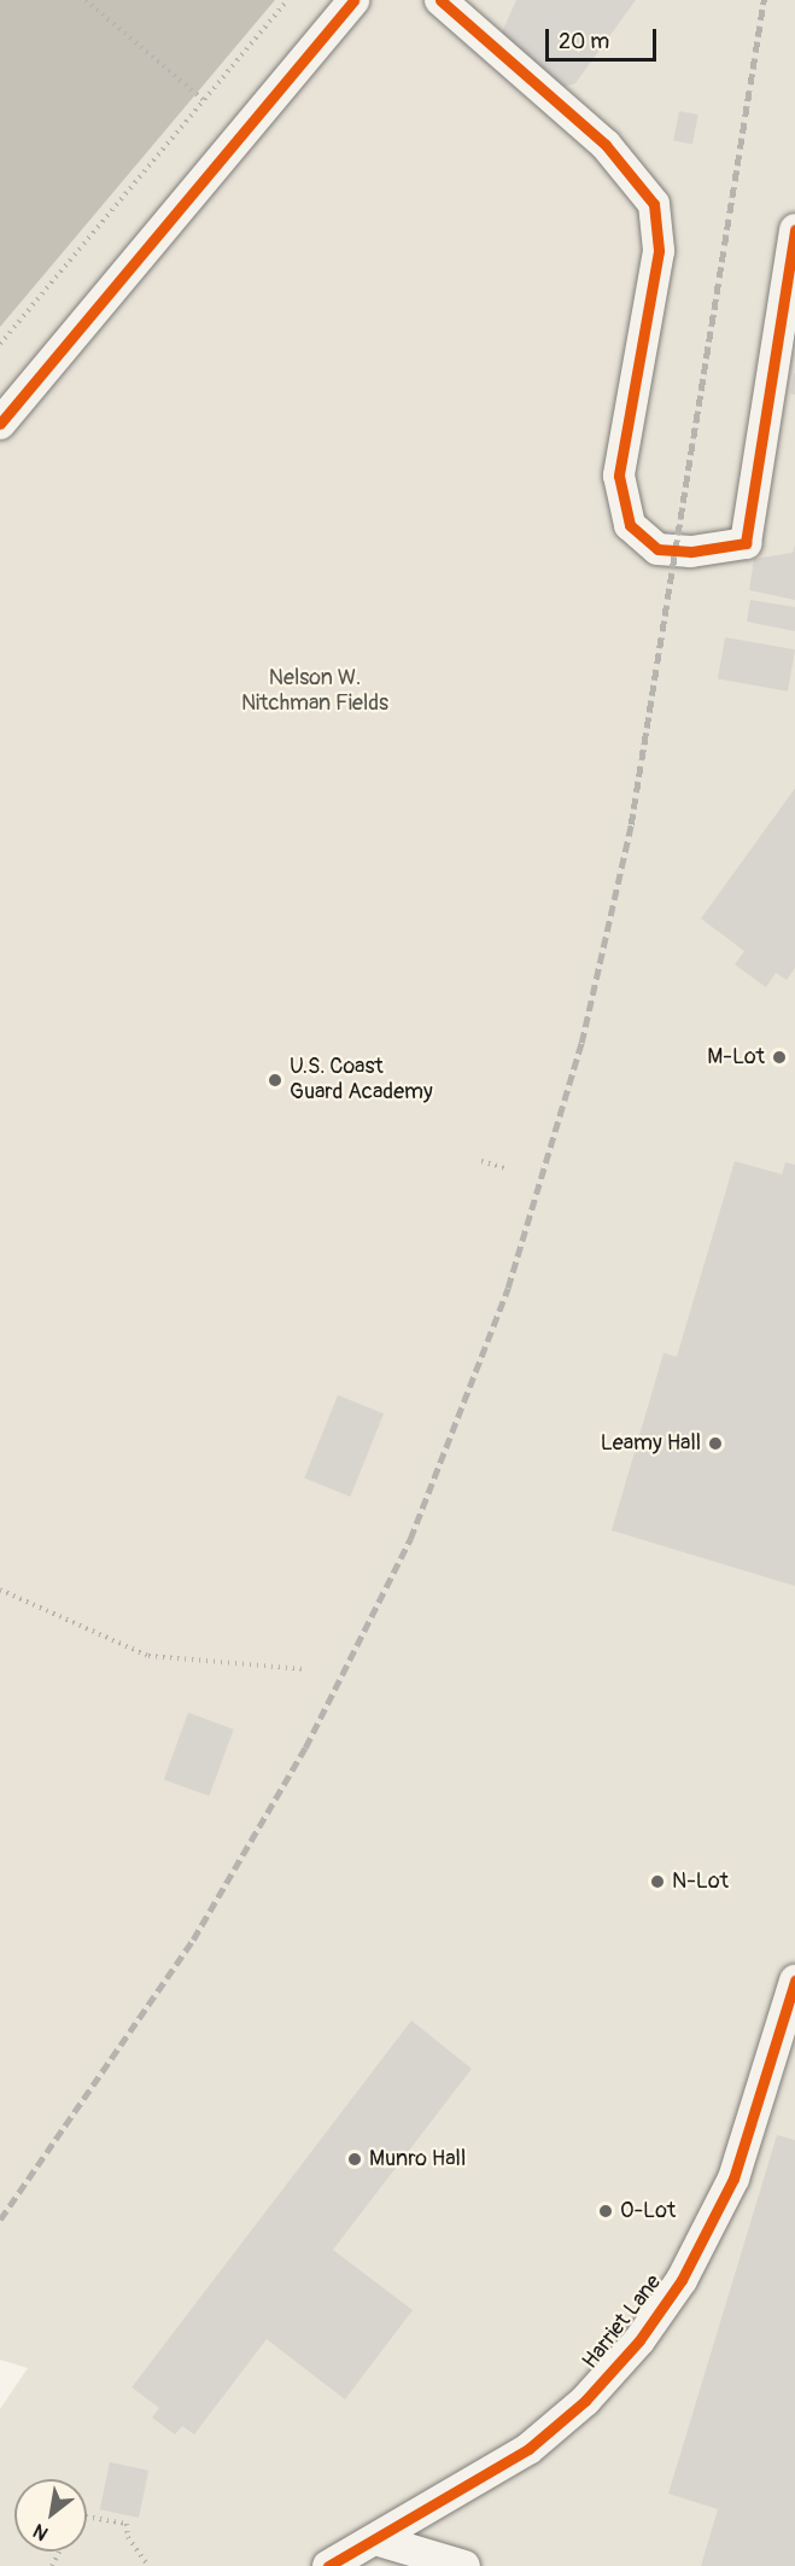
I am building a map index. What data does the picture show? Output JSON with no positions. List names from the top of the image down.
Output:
{
  "streets": {
    "street": ["Harriet Lane"]
  },
  "parks": ["Nelson W. Nitchman Fields"],
  "places": [
    "M-Lot",
    "U.S. Coast Guard Academy",
    "Leamy Hall",
    "N-Lot",
    "Munro Hall",
    "O-Lot"
  ],
  "scale_bar": "20 m",
  "north": "bottom left"
}
